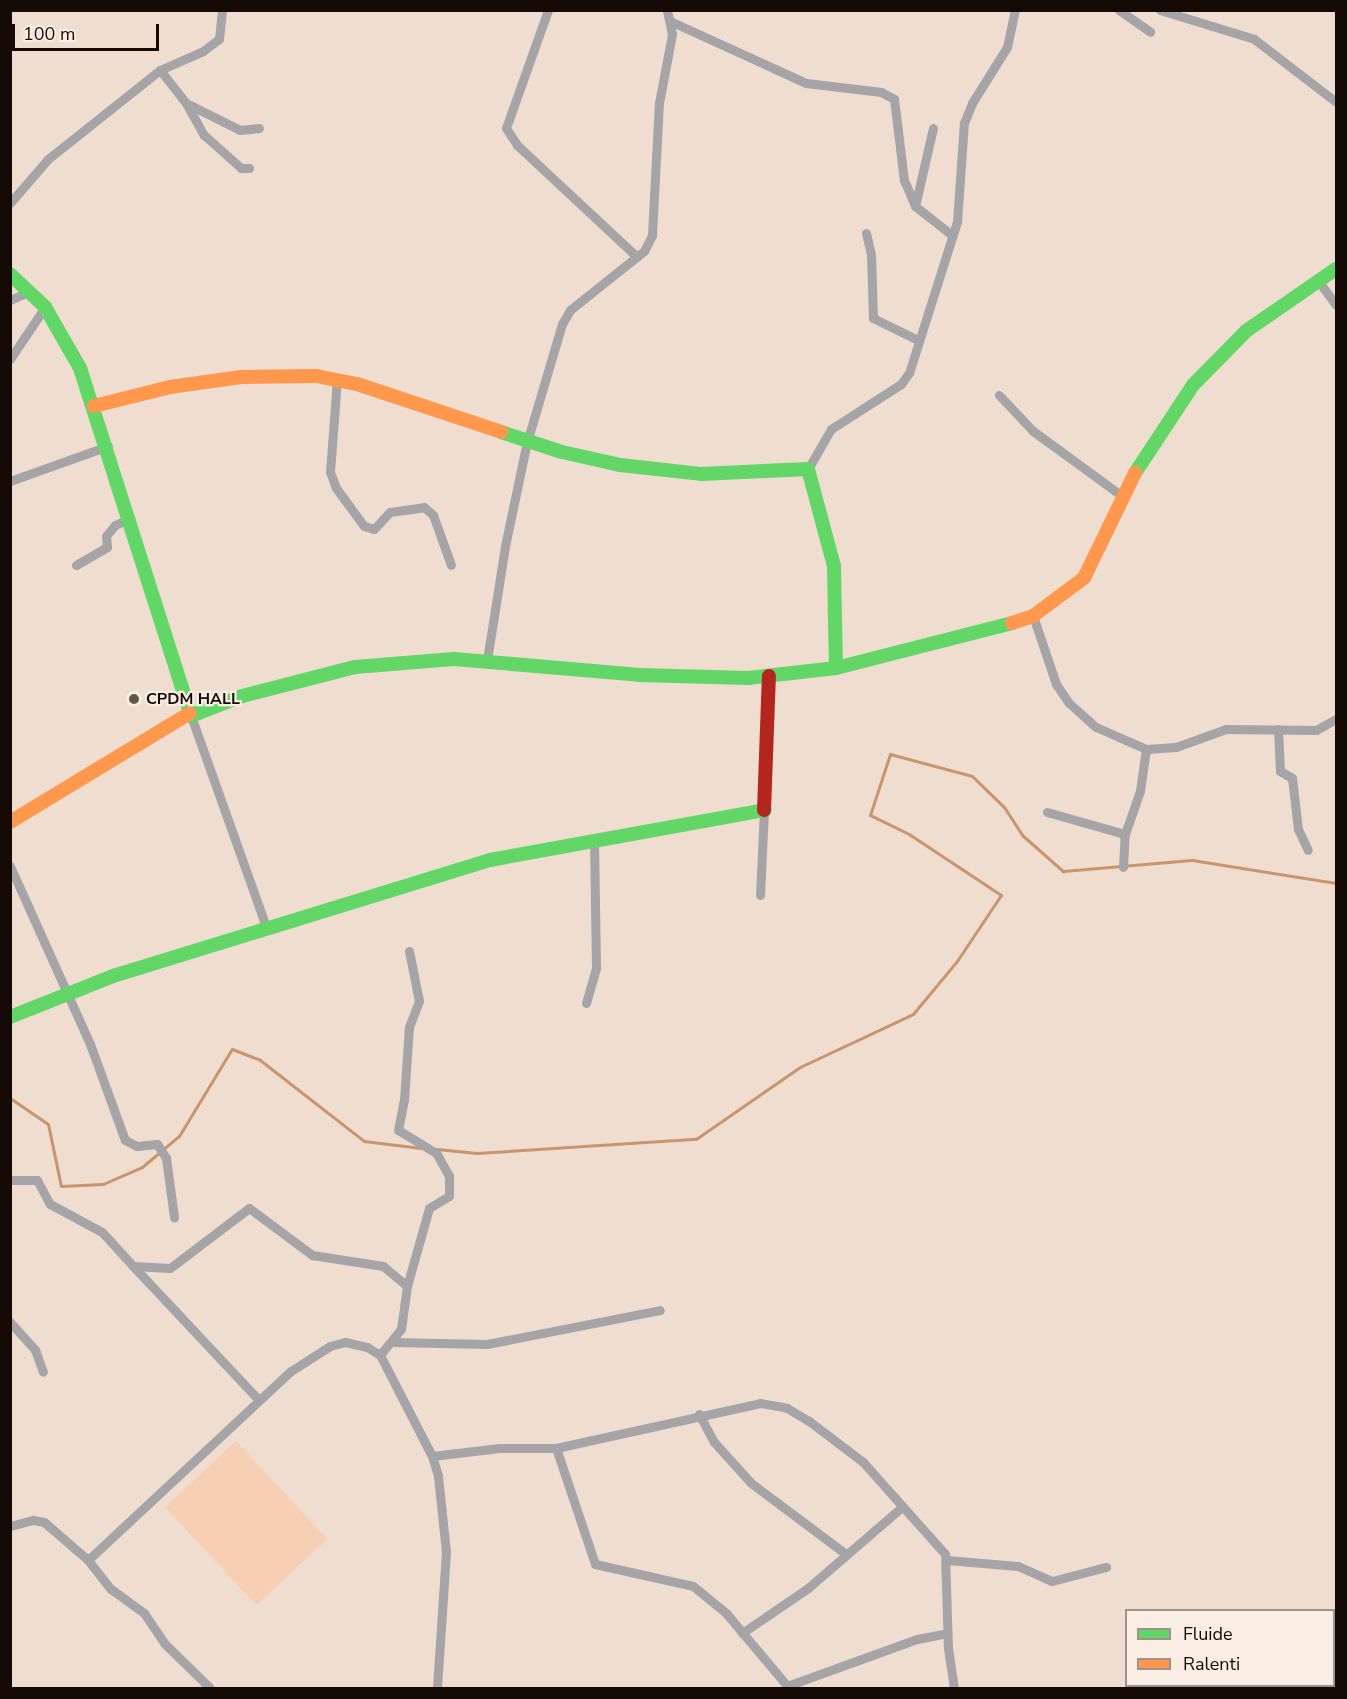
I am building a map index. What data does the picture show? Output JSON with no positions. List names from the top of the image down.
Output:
{
  "places": ["CPDM HALL"],
  "legend": ["Fluide", "Ralenti"],
  "scale_bar": "100 m"
}
